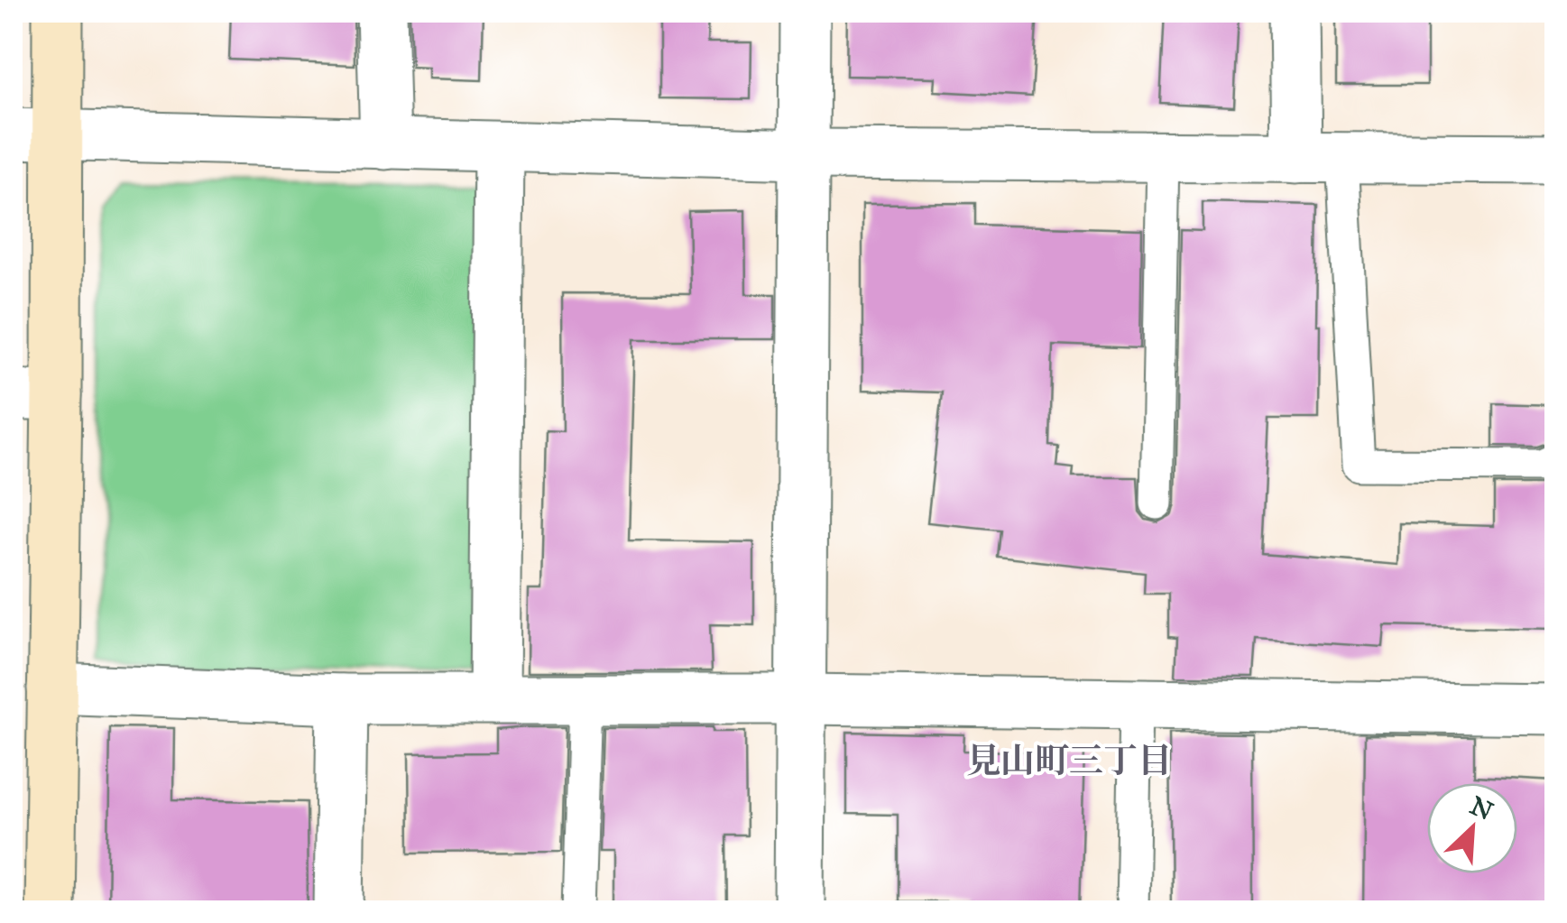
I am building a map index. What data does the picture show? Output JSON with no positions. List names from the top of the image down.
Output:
{
  "districts": ["見山町三丁目"],
  "north": "top right"
}
